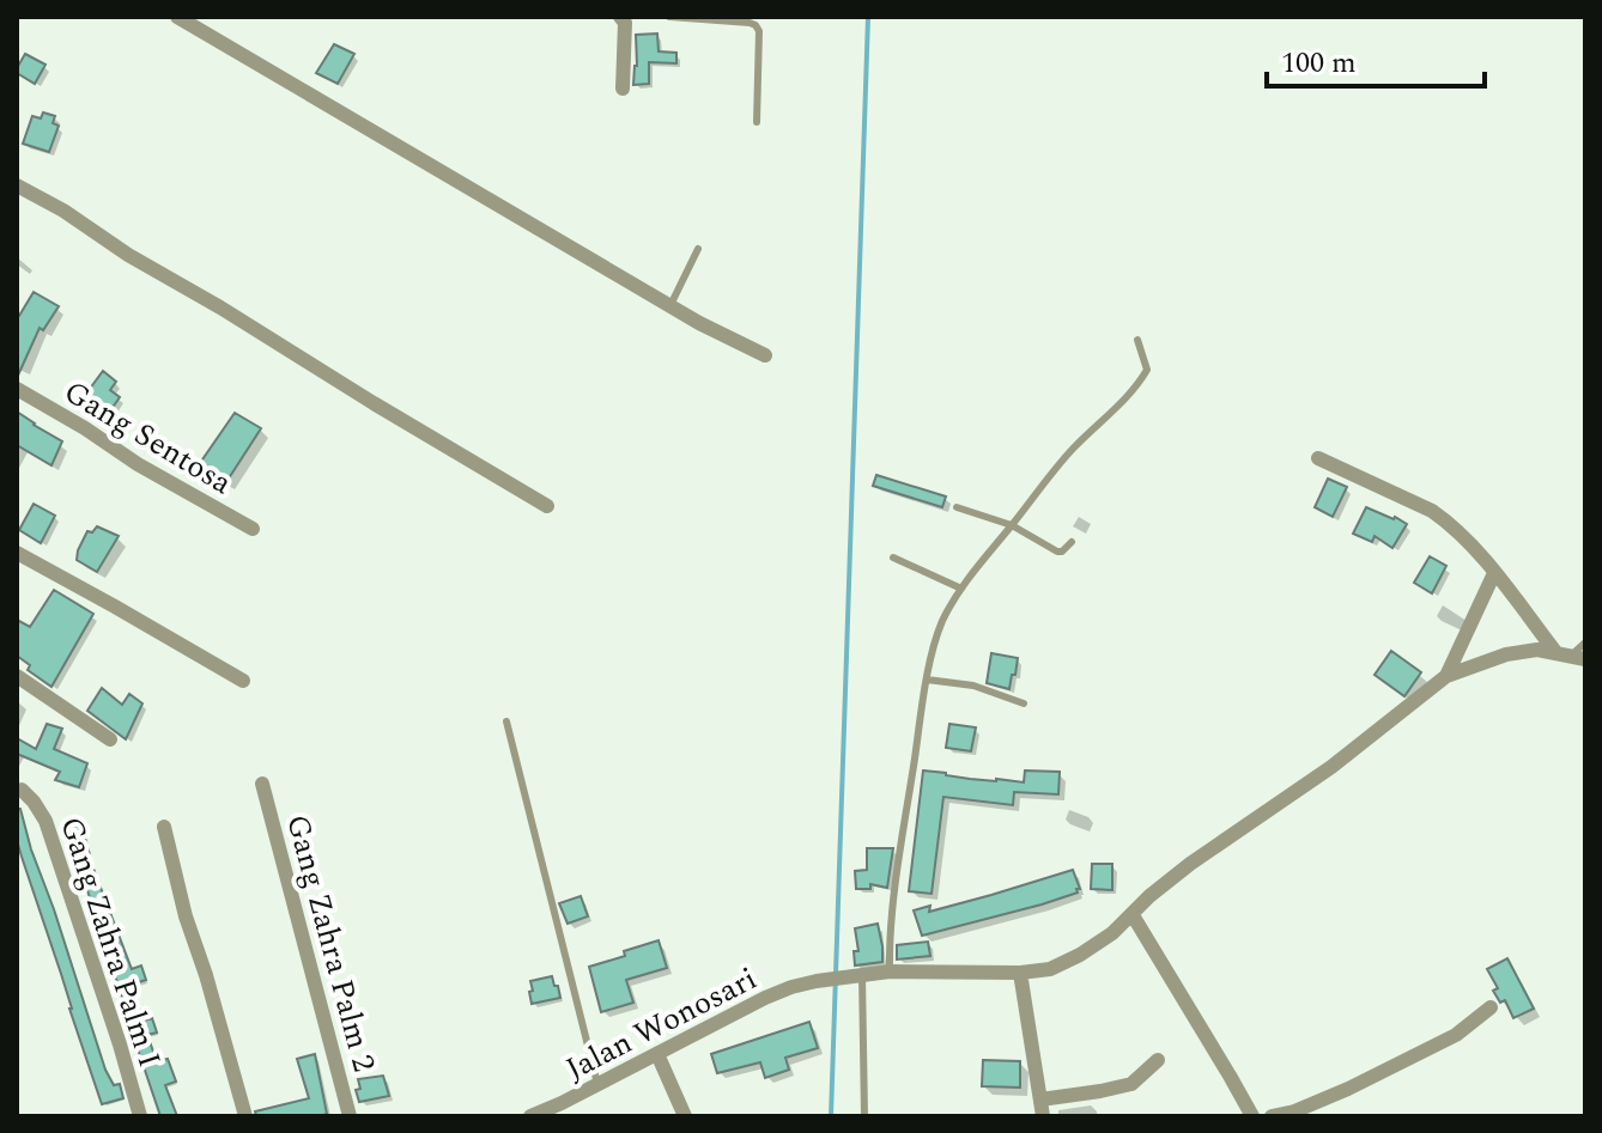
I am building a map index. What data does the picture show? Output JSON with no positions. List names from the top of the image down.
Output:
{
  "streets": {
    "street": [
      "Gang Sentosa",
      "Gang Zahra Palm I",
      "Gang Zahra Palm 2",
      "Jalan Wonosari"
    ]
  },
  "scale_bar": "100 m"
}
